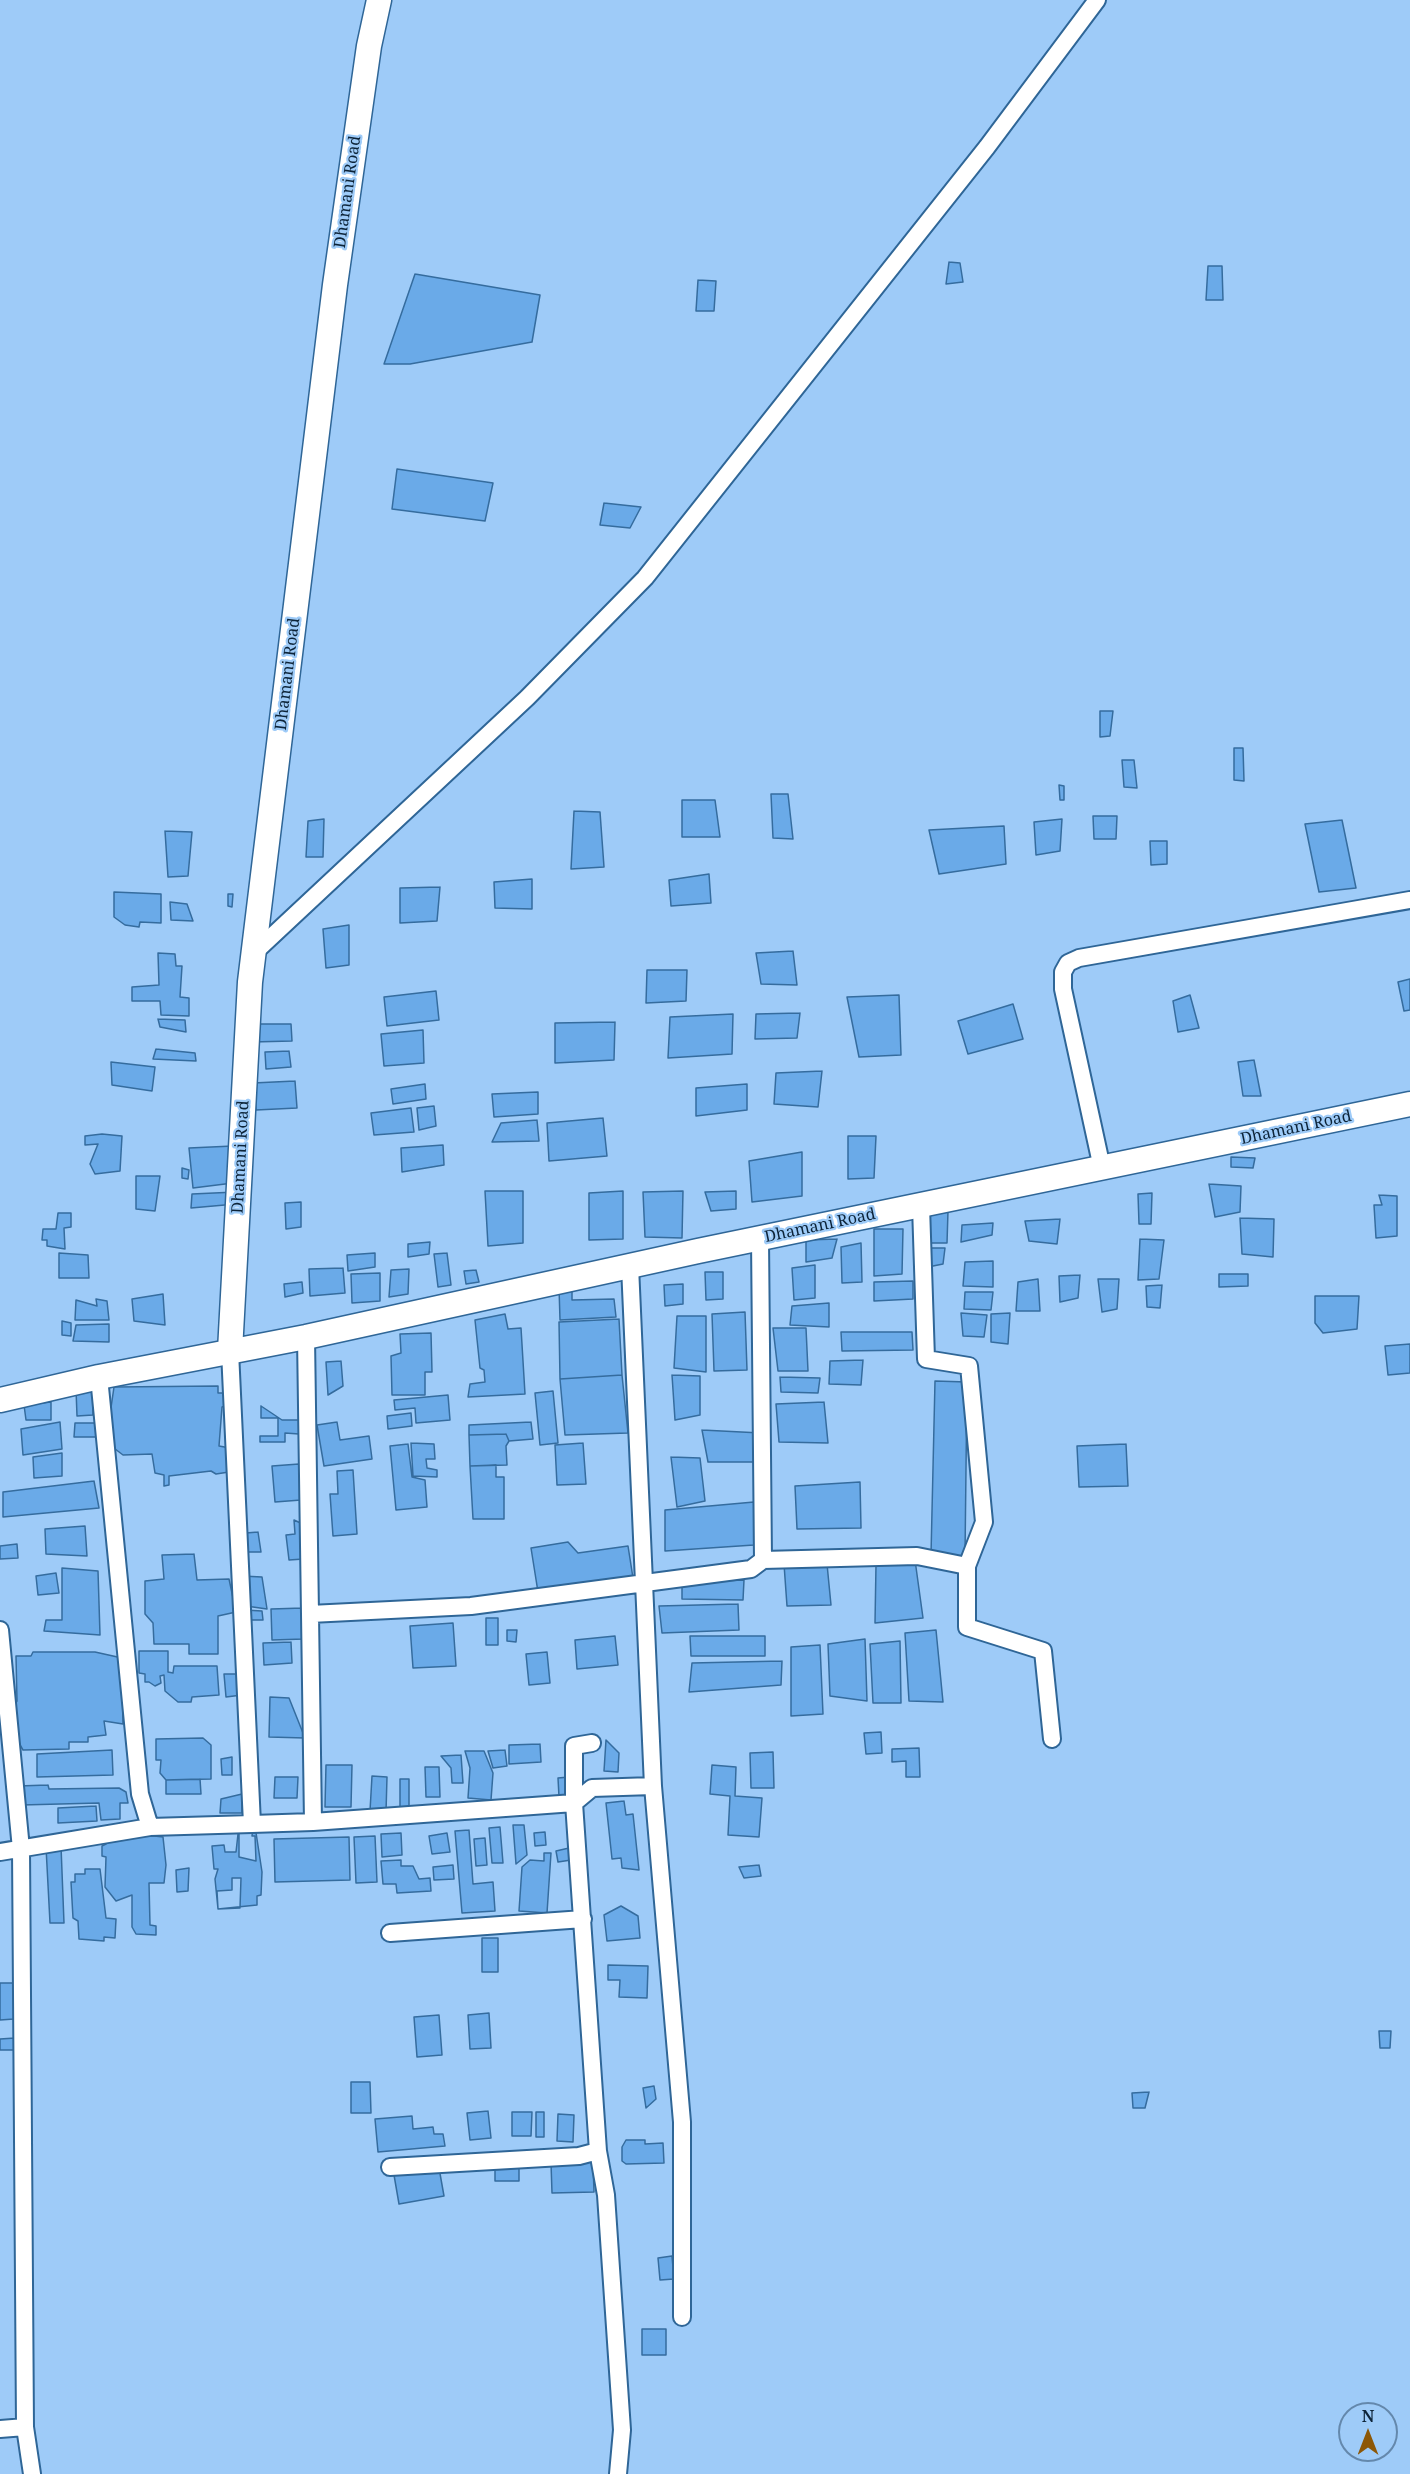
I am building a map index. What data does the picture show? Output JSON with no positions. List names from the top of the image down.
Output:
{
  "streets": {
    "main road": ["Dhamani Road"]
  },
  "north": "top"
}
